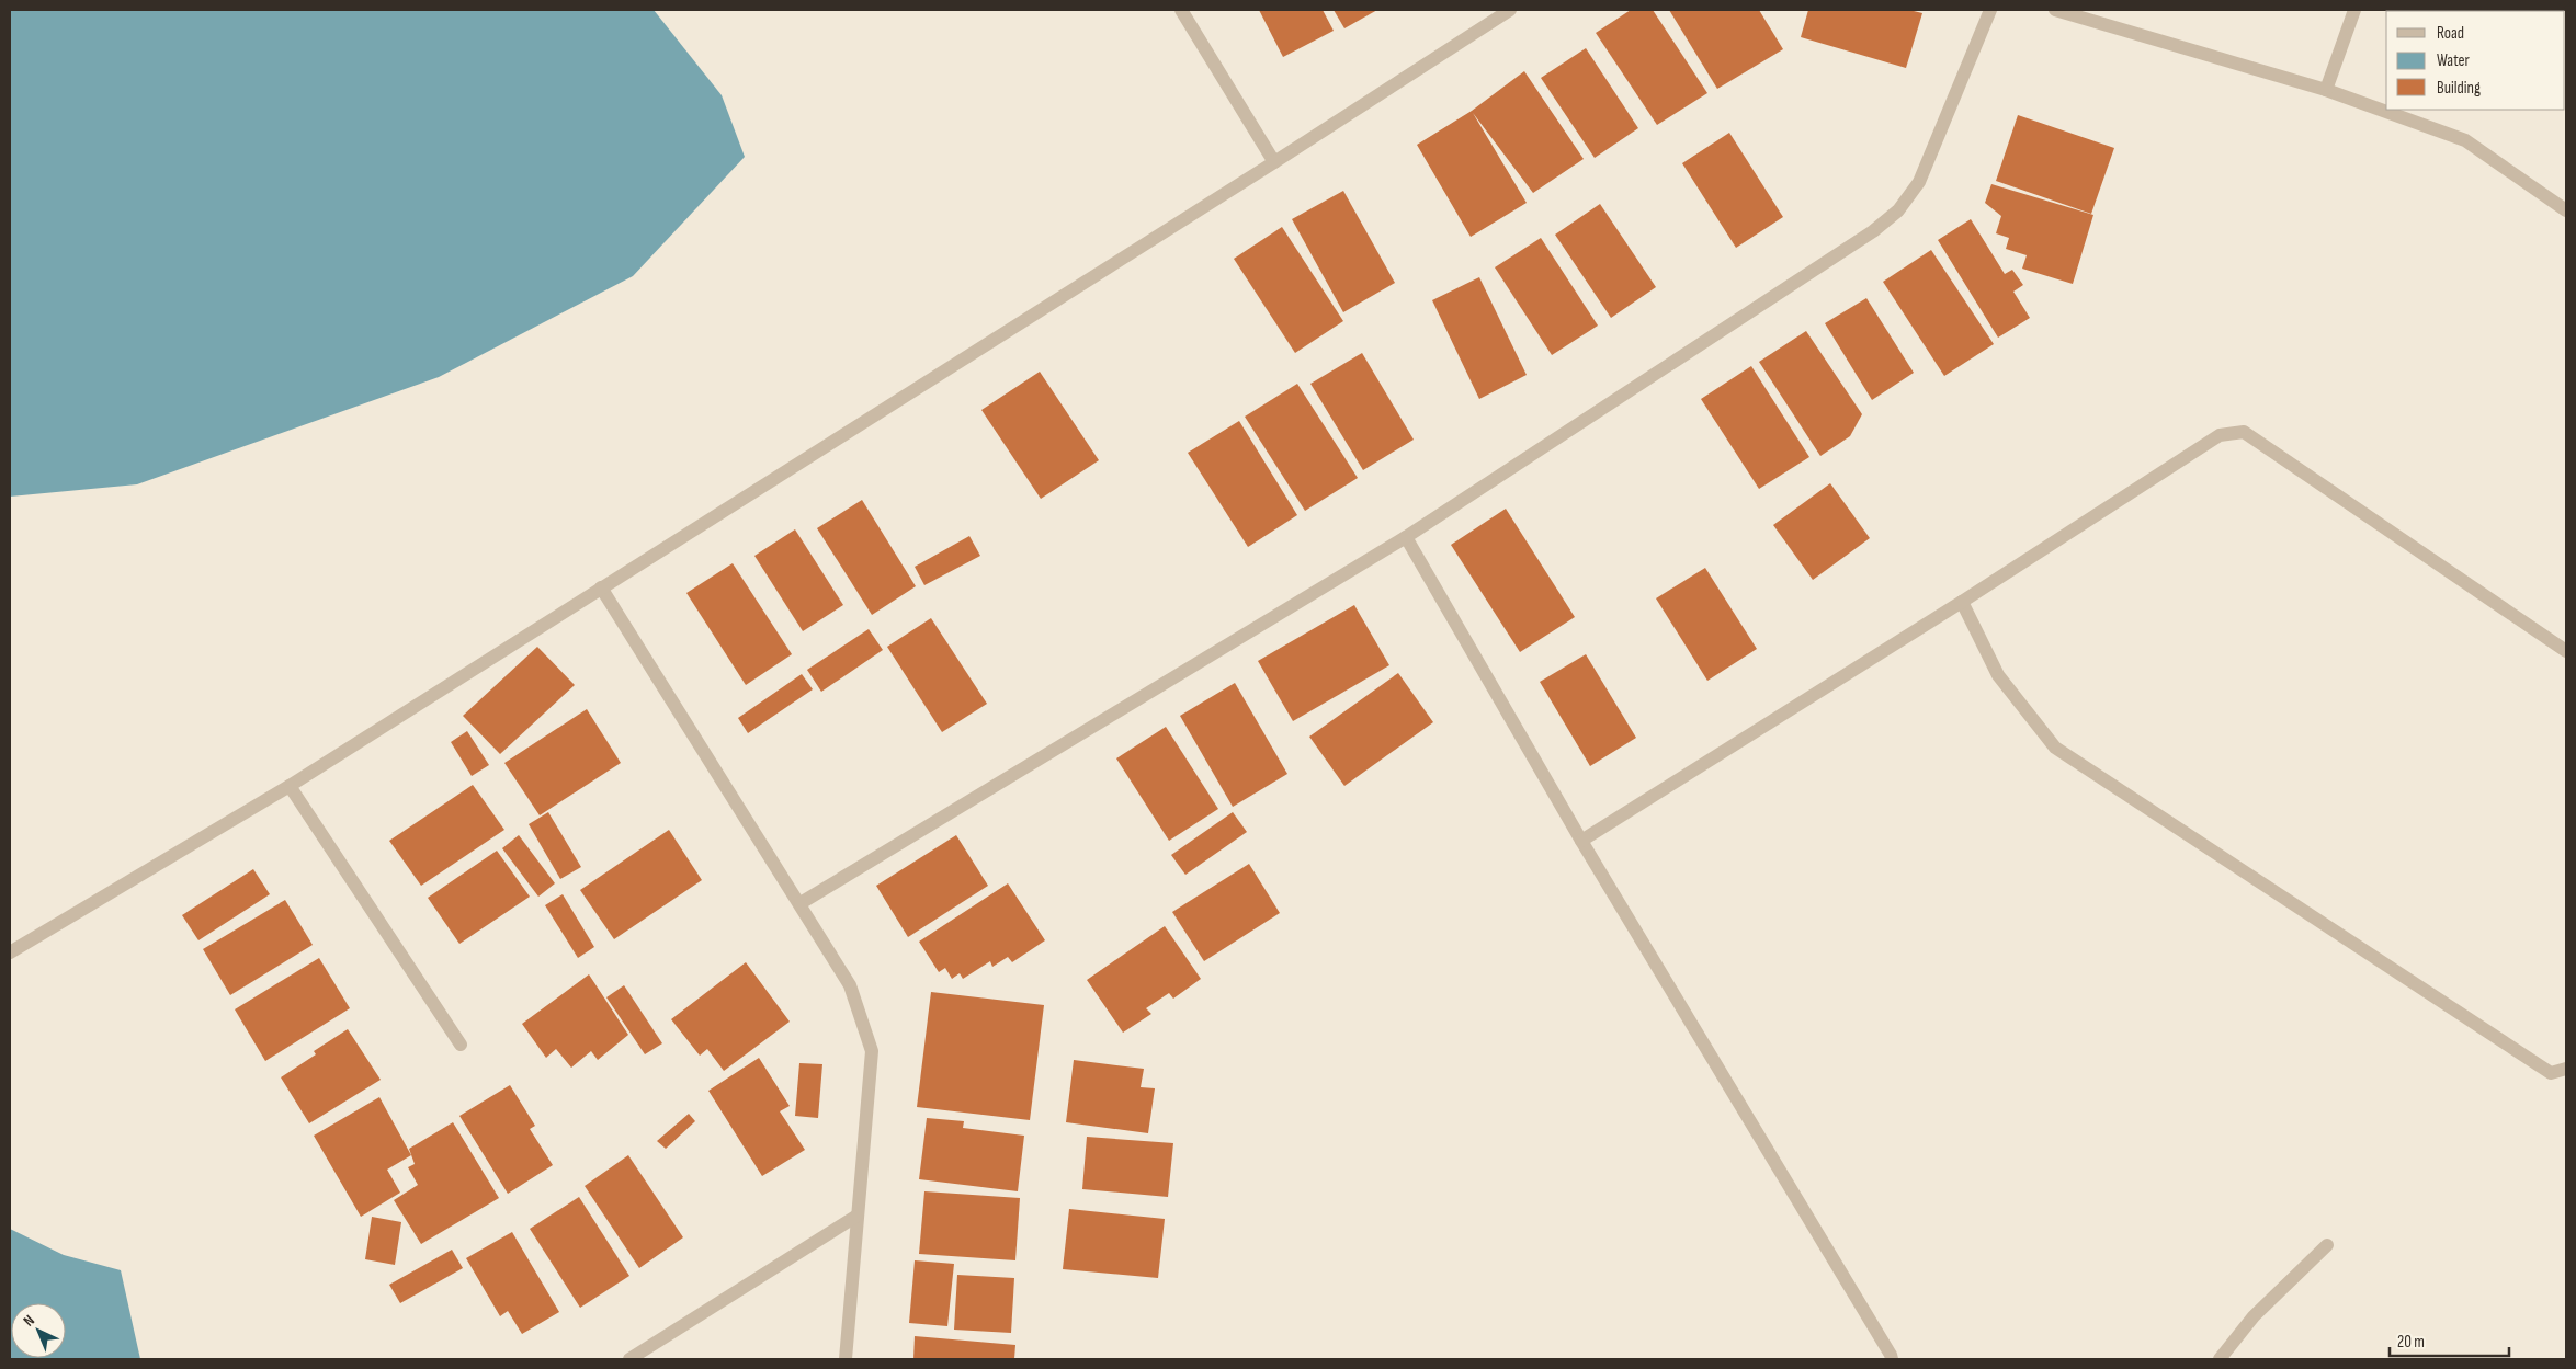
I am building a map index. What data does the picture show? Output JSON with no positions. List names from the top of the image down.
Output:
{
  "legend": ["Road", "Water", "Building"],
  "scale_bar": "20 m",
  "north": "top left"
}
